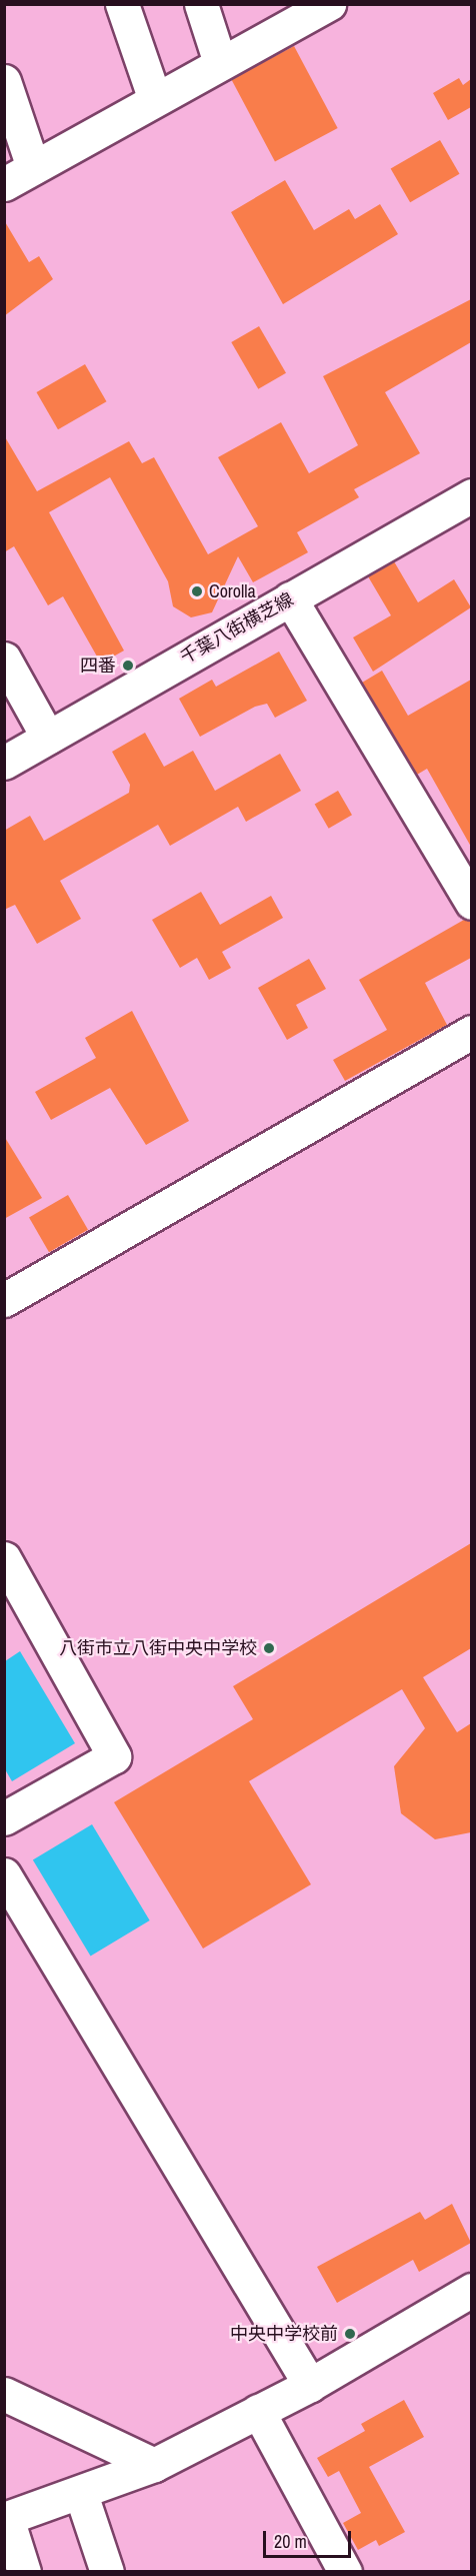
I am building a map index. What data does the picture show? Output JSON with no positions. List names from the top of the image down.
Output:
{
  "streets": {
    "street": ["千葉八街横芝線"]
  },
  "places": [
    "Corolla",
    "四番",
    "八街市立八街中央中学校",
    "中央中学校前"
  ],
  "scale_bar": "20 m"
}
